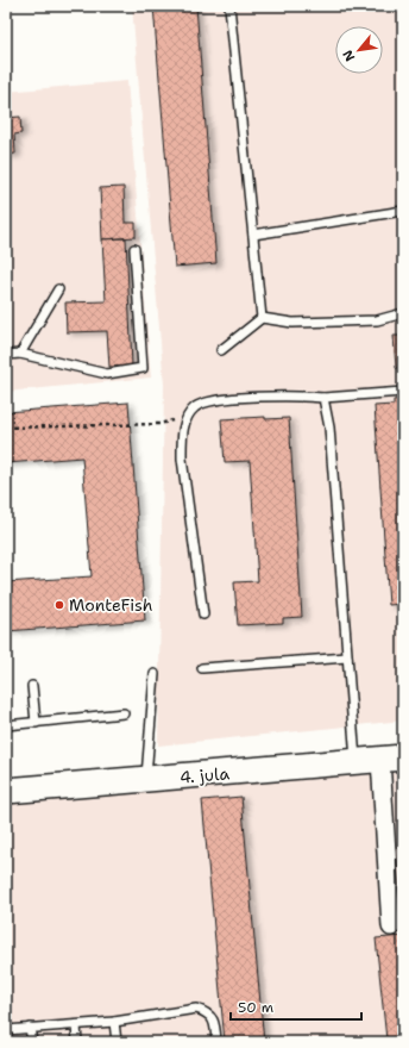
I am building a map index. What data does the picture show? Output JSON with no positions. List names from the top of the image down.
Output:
{
  "streets": {
    "main road": ["4. jula"]
  },
  "places": ["MonteFish"],
  "scale_bar": "50 m",
  "north": "bottom left"
}
